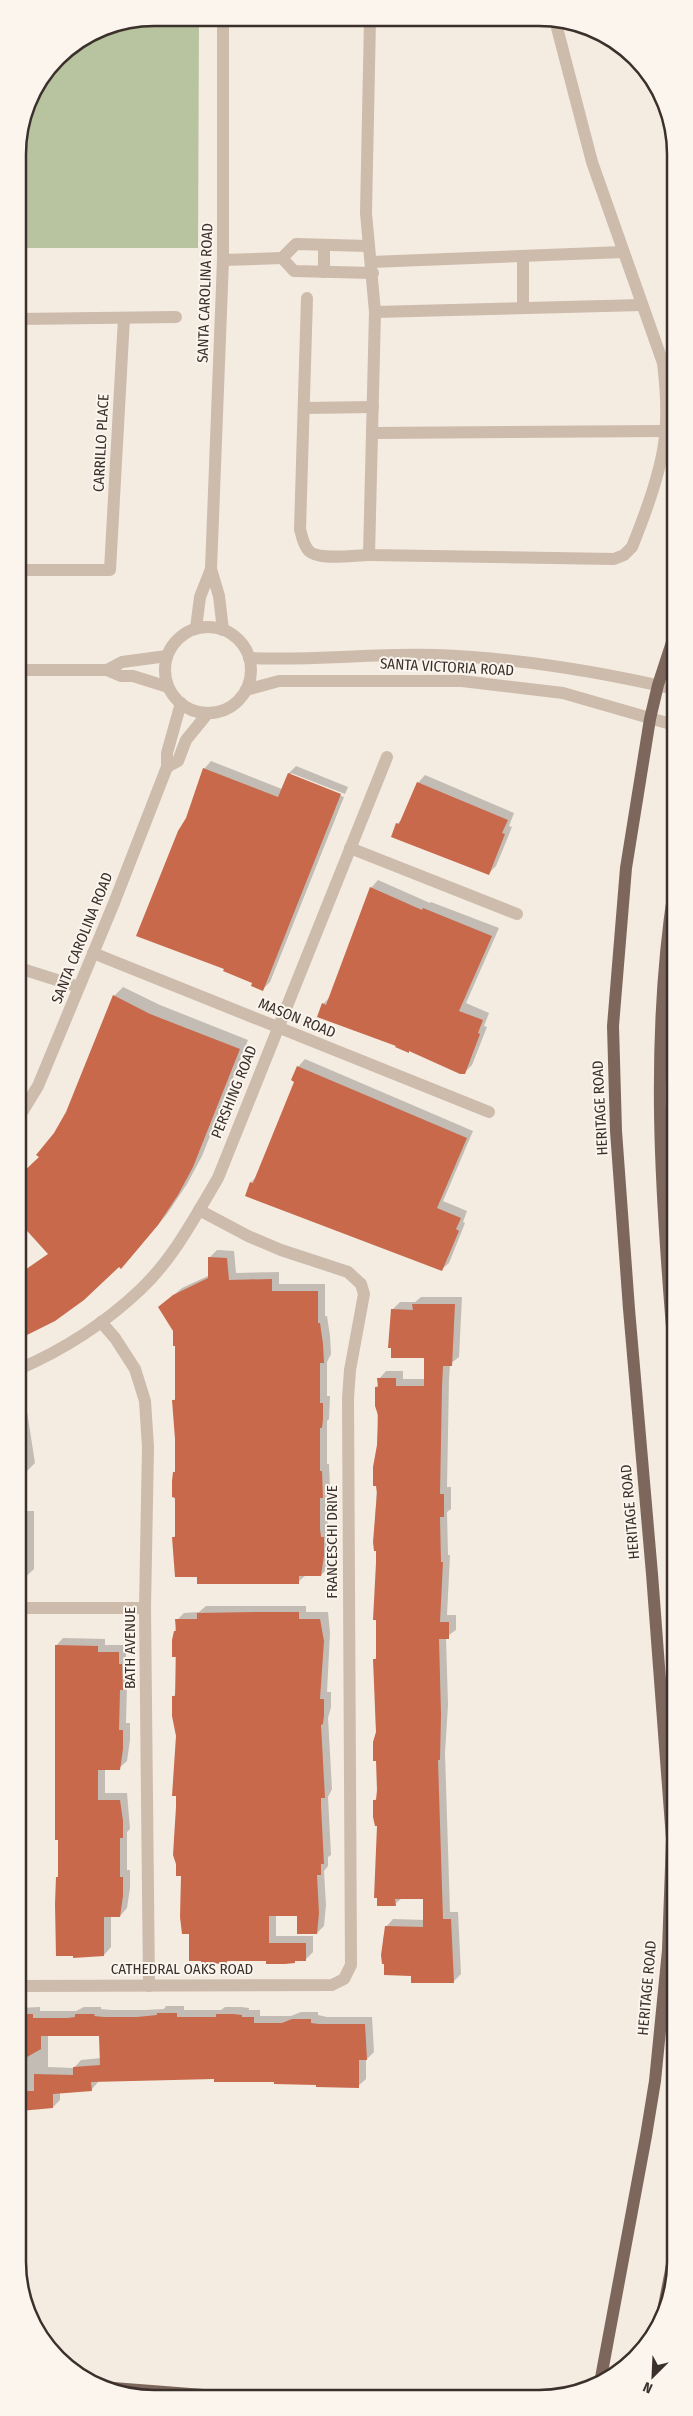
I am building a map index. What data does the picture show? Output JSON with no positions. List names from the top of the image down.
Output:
{
  "streets": {
    "main road": ["HERITAGE ROAD"],
    "street": [
      "SANTA CAROLINA ROAD",
      "CARRILLO PLACE",
      "SANTA VICTORIA ROAD",
      "MASON ROAD",
      "PERSHING ROAD",
      "FRANCESCHI DRIVE",
      "BATH AVENUE",
      "CATHEDRAL OAKS ROAD"
    ]
  },
  "crossings": [
    ["SANTA CAROLINA ROAD", "SANTA VICTORIA ROAD"],
    ["SANTA CAROLINA ROAD", "MASON ROAD"],
    ["SANTA VICTORIA ROAD", "HERITAGE ROAD"],
    ["MASON ROAD", "PERSHING ROAD"],
    ["PERSHING ROAD", "FRANCESCHI DRIVE"],
    ["PERSHING ROAD", "BATH AVENUE"],
    ["FRANCESCHI DRIVE", "CATHEDRAL OAKS ROAD"],
    ["BATH AVENUE", "CATHEDRAL OAKS ROAD"]
  ],
  "north": "bottom left"
}
